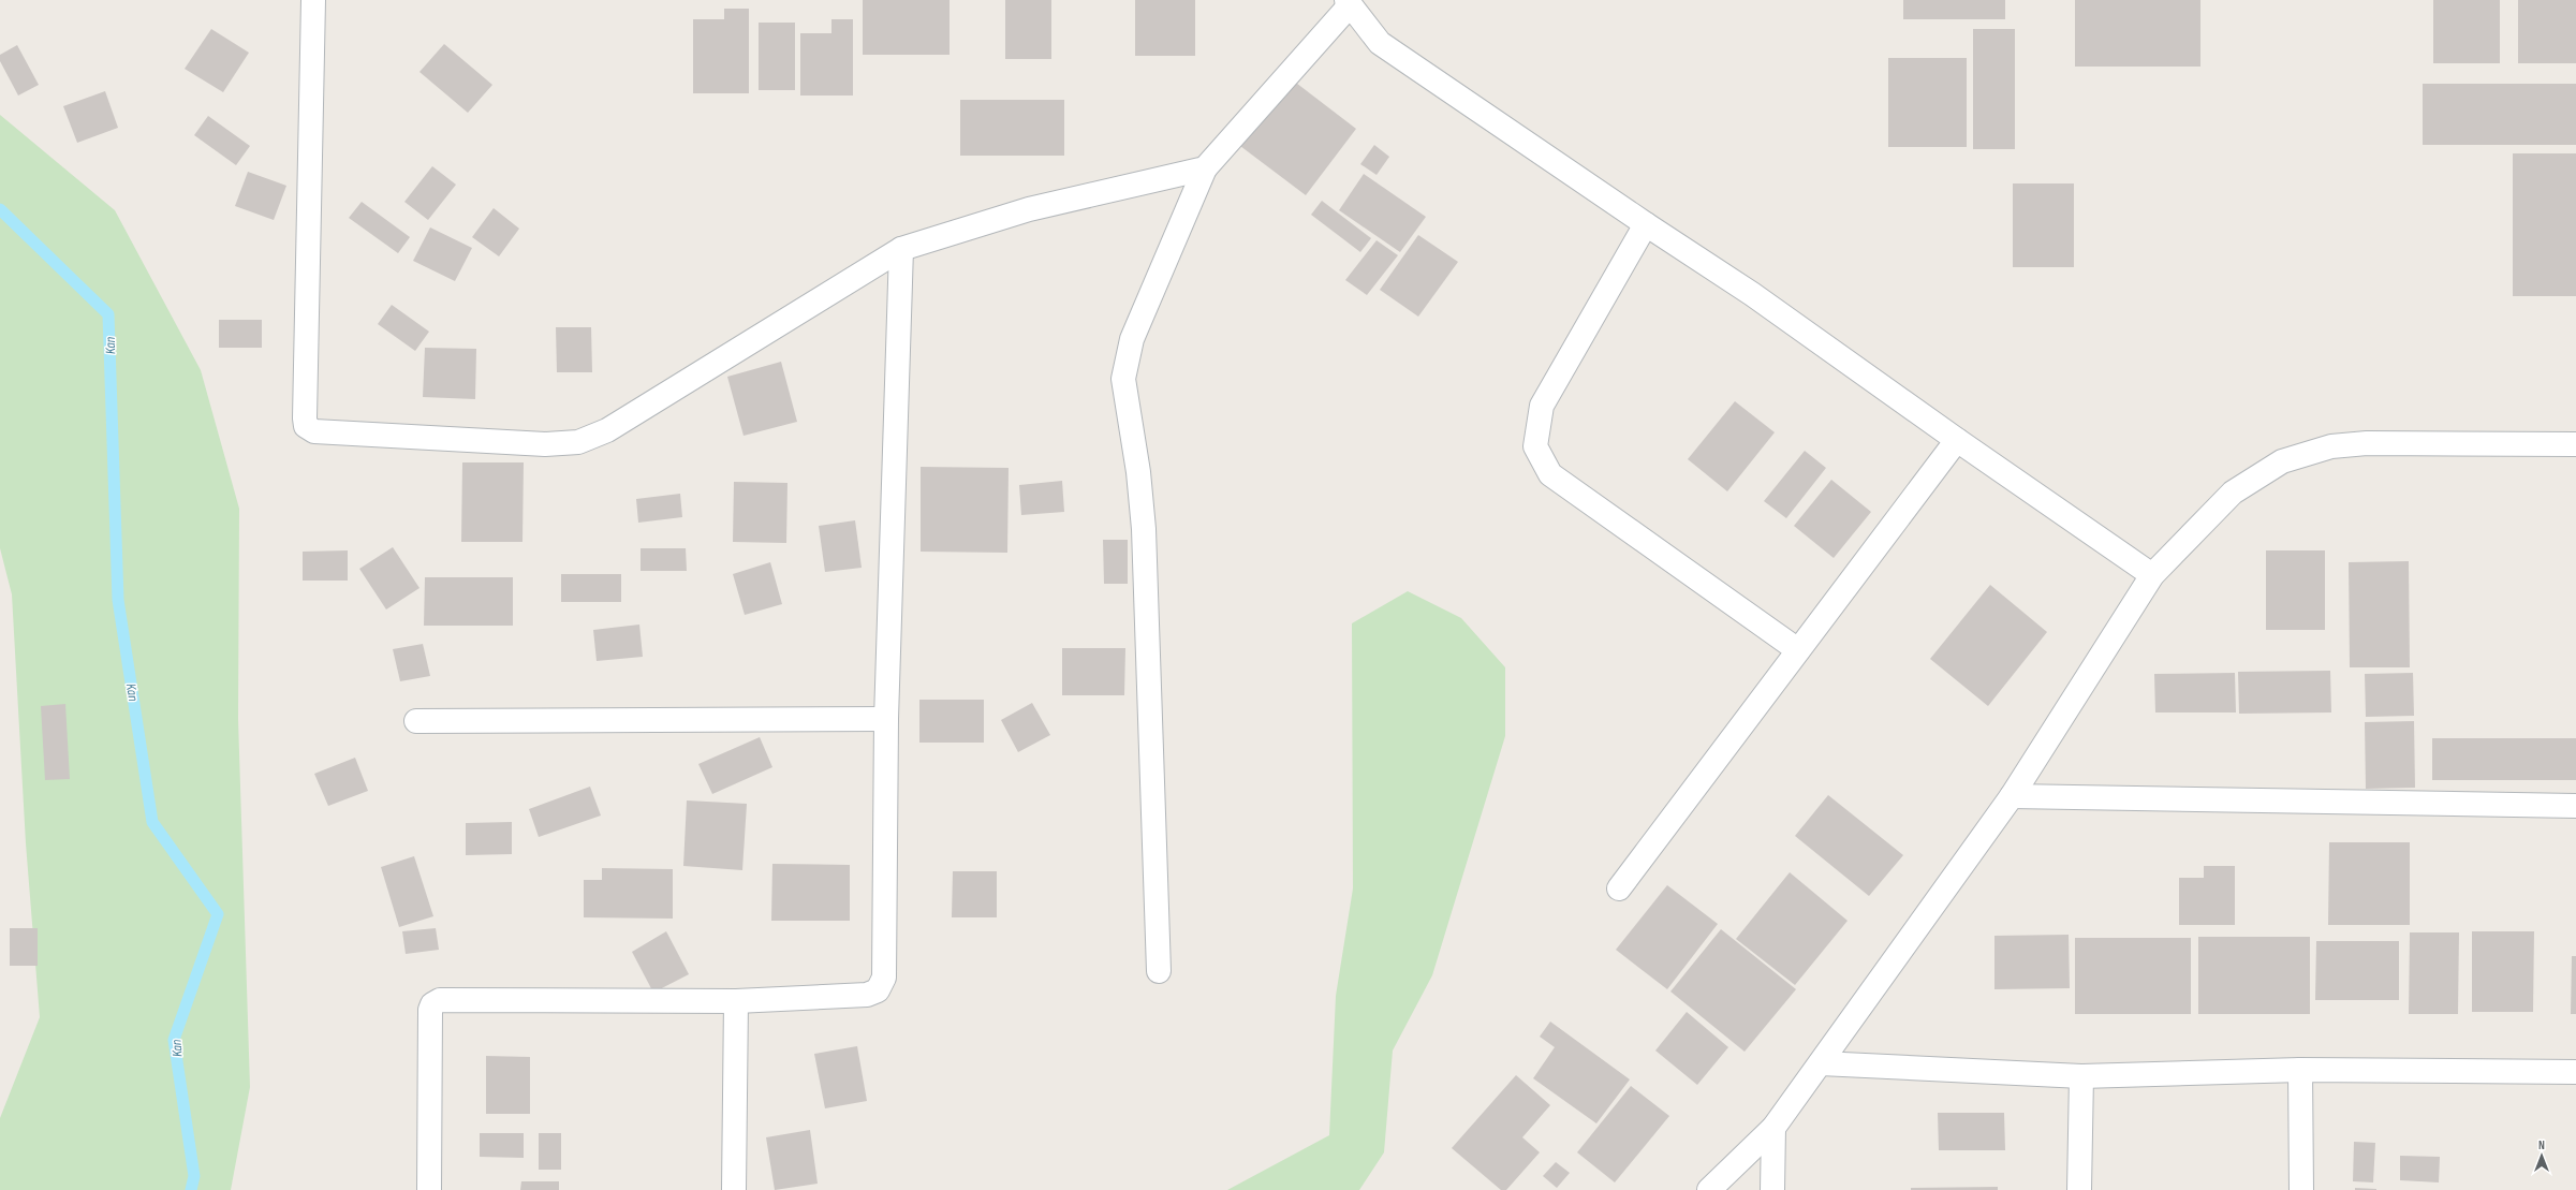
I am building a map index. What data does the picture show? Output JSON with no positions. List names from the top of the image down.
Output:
{
  "water": ["Kan"],
  "north": "top"
}
